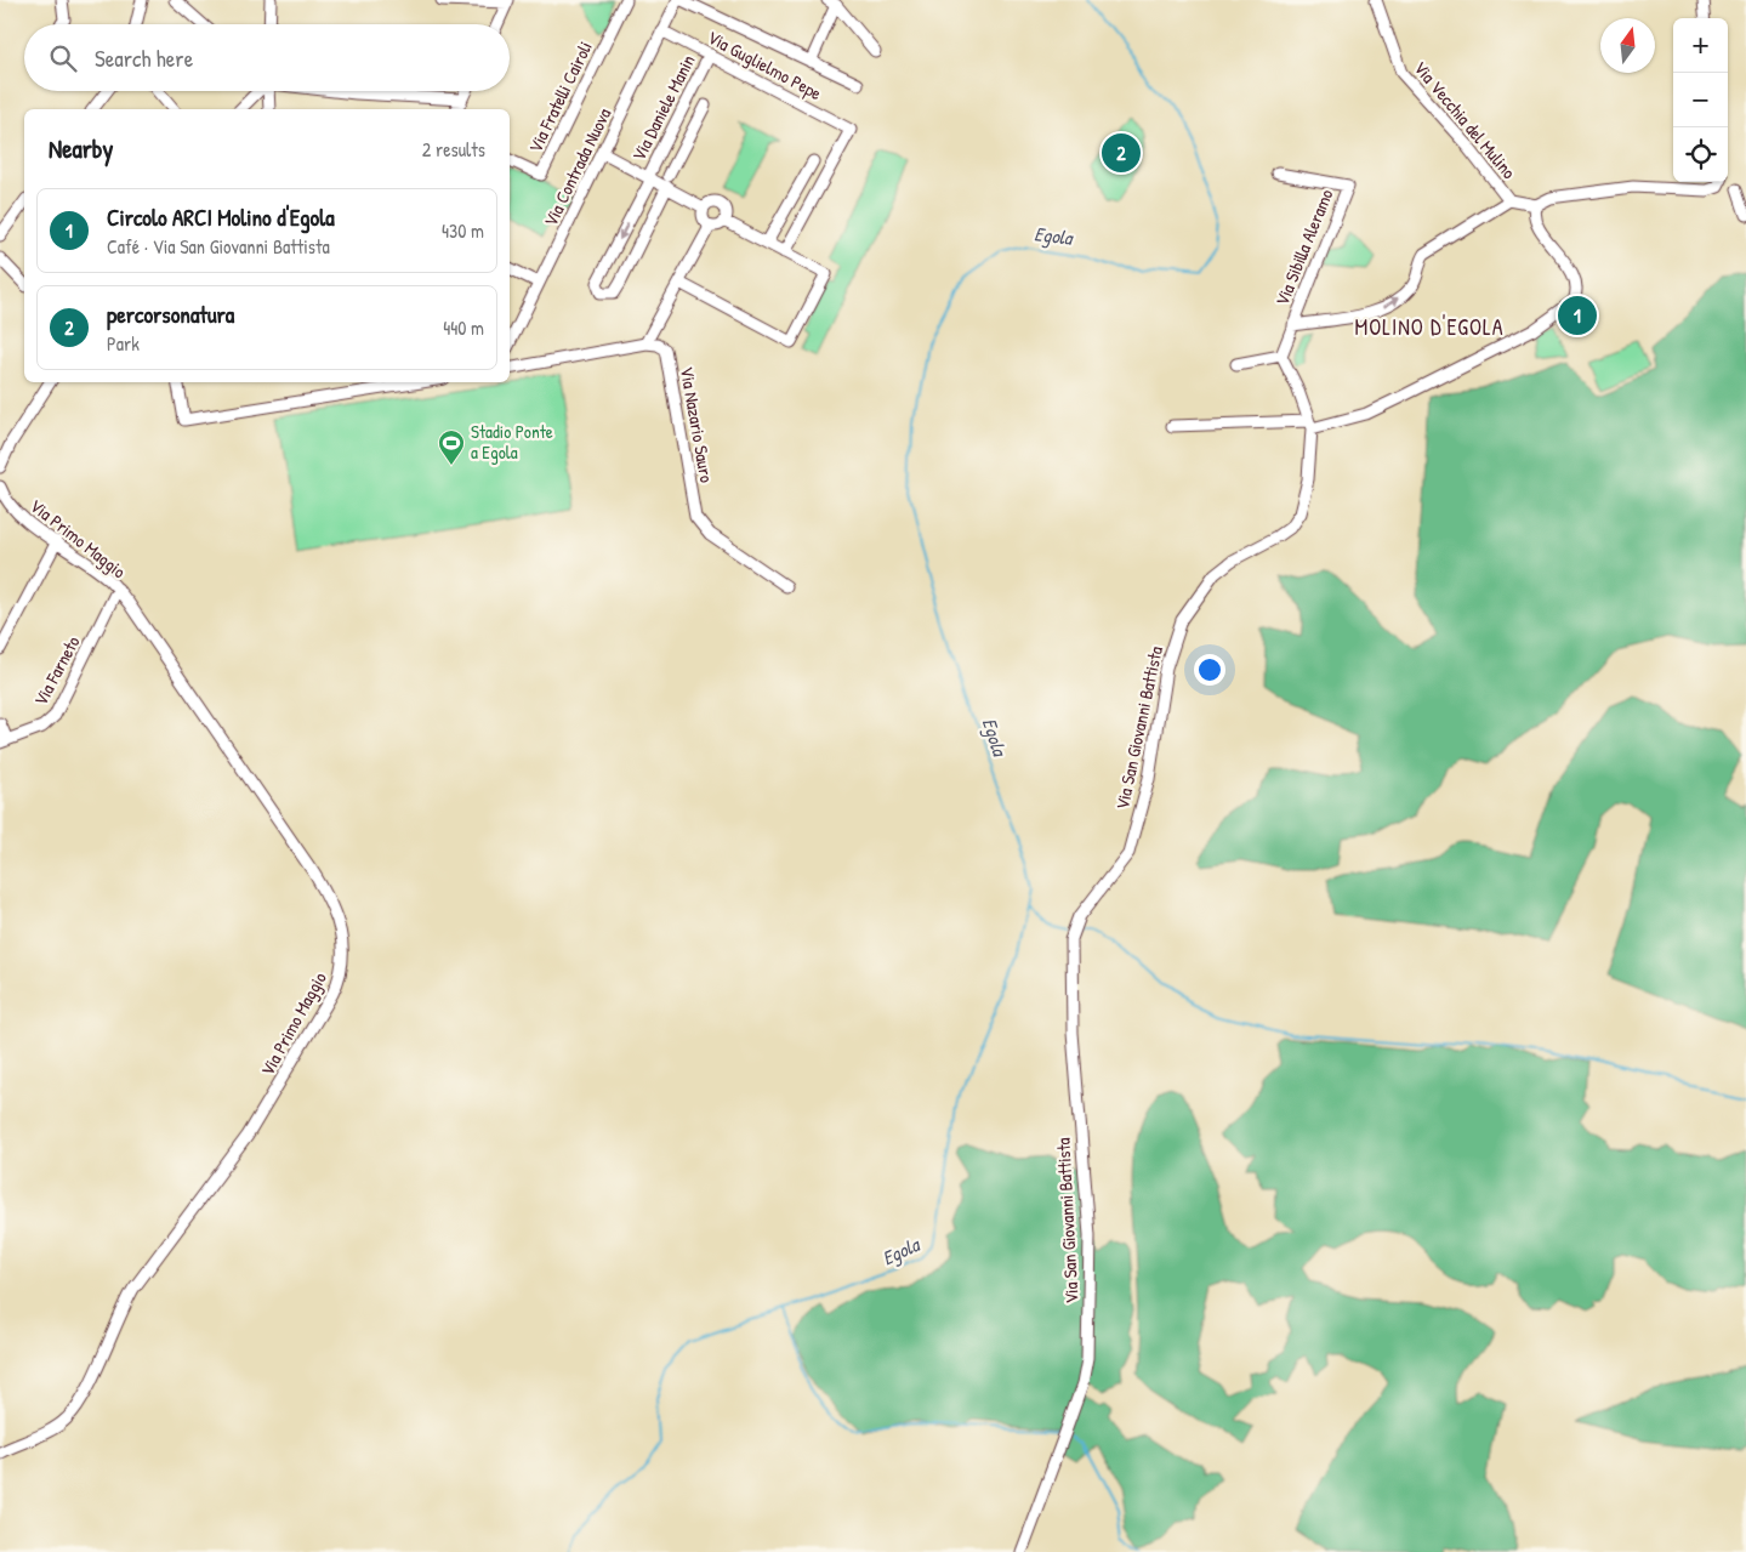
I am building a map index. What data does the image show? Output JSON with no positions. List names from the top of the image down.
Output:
{
  "streets": {
    "street": [
      "Via Guglielmo Pepe",
      "Via Fratelli Cairoli",
      "Via Daniele Manin",
      "Via Vecchia del Mulino",
      "Via Contrada Nuova",
      "Via Sibilla Aleramo",
      "Via Nazario Sauro",
      "Via Primo Maggio",
      "Via Farneto",
      "Via San Giovanni Battista"
    ]
  },
  "crossings": [
    ["Via Guglielmo Pepe", "Via Daniele Manin"],
    ["Via Guglielmo Pepe", "Via Contrada Nuova"],
    ["Via Primo Maggio", "Via Farneto"]
  ],
  "districts": ["MOLINO D'EGOLA"],
  "water": ["Egola"],
  "places": {
    "sports": ["Stadio Ponte a Egola"]
  },
  "north": "top",
  "page": {
    "map_buttons": ["+", "−"],
    "search": "Search here",
    "heading": ["Nearby", "2 results"],
    "pins": ["2", "1"],
    "list": [
      {
        "mark": "1",
        "name": "Circolo ARCI Molino d'Egola",
        "note": "Café · Via San Giovanni Battista",
        "value": "430 m"
      },
      {
        "mark": "2",
        "name": "percorsonatura",
        "note": "Park",
        "value": "440 m"
      }
    ]
  }
}
